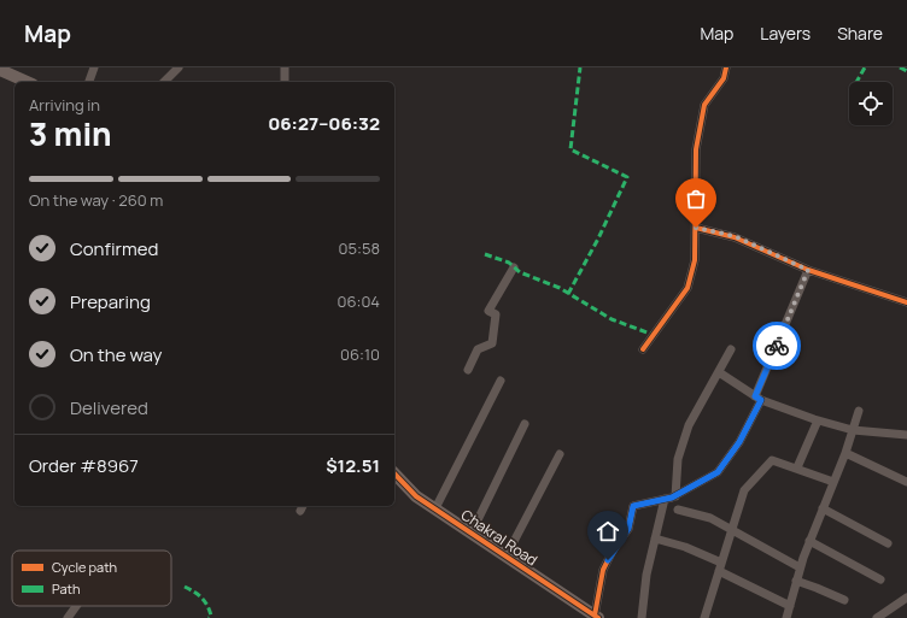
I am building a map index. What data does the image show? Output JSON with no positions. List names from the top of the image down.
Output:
{
  "streets": {
    "street": ["Chakral Road"]
  },
  "legend": ["Cycle path", "Path"],
  "page": {
    "header": "Map",
    "nav": ["Map", "Layers", "Share"],
    "heading": ["3 min", "Arriving in", "06:27–06:32"],
    "panel": ["Order #8967", "$12.51"],
    "bar": "On the way · 260 m",
    "list": [
      ["Confirmed", "05:58"],
      ["Preparing", "06:04"],
      ["On the way", "06:10"],
      "Delivered"
    ]
  }
}
